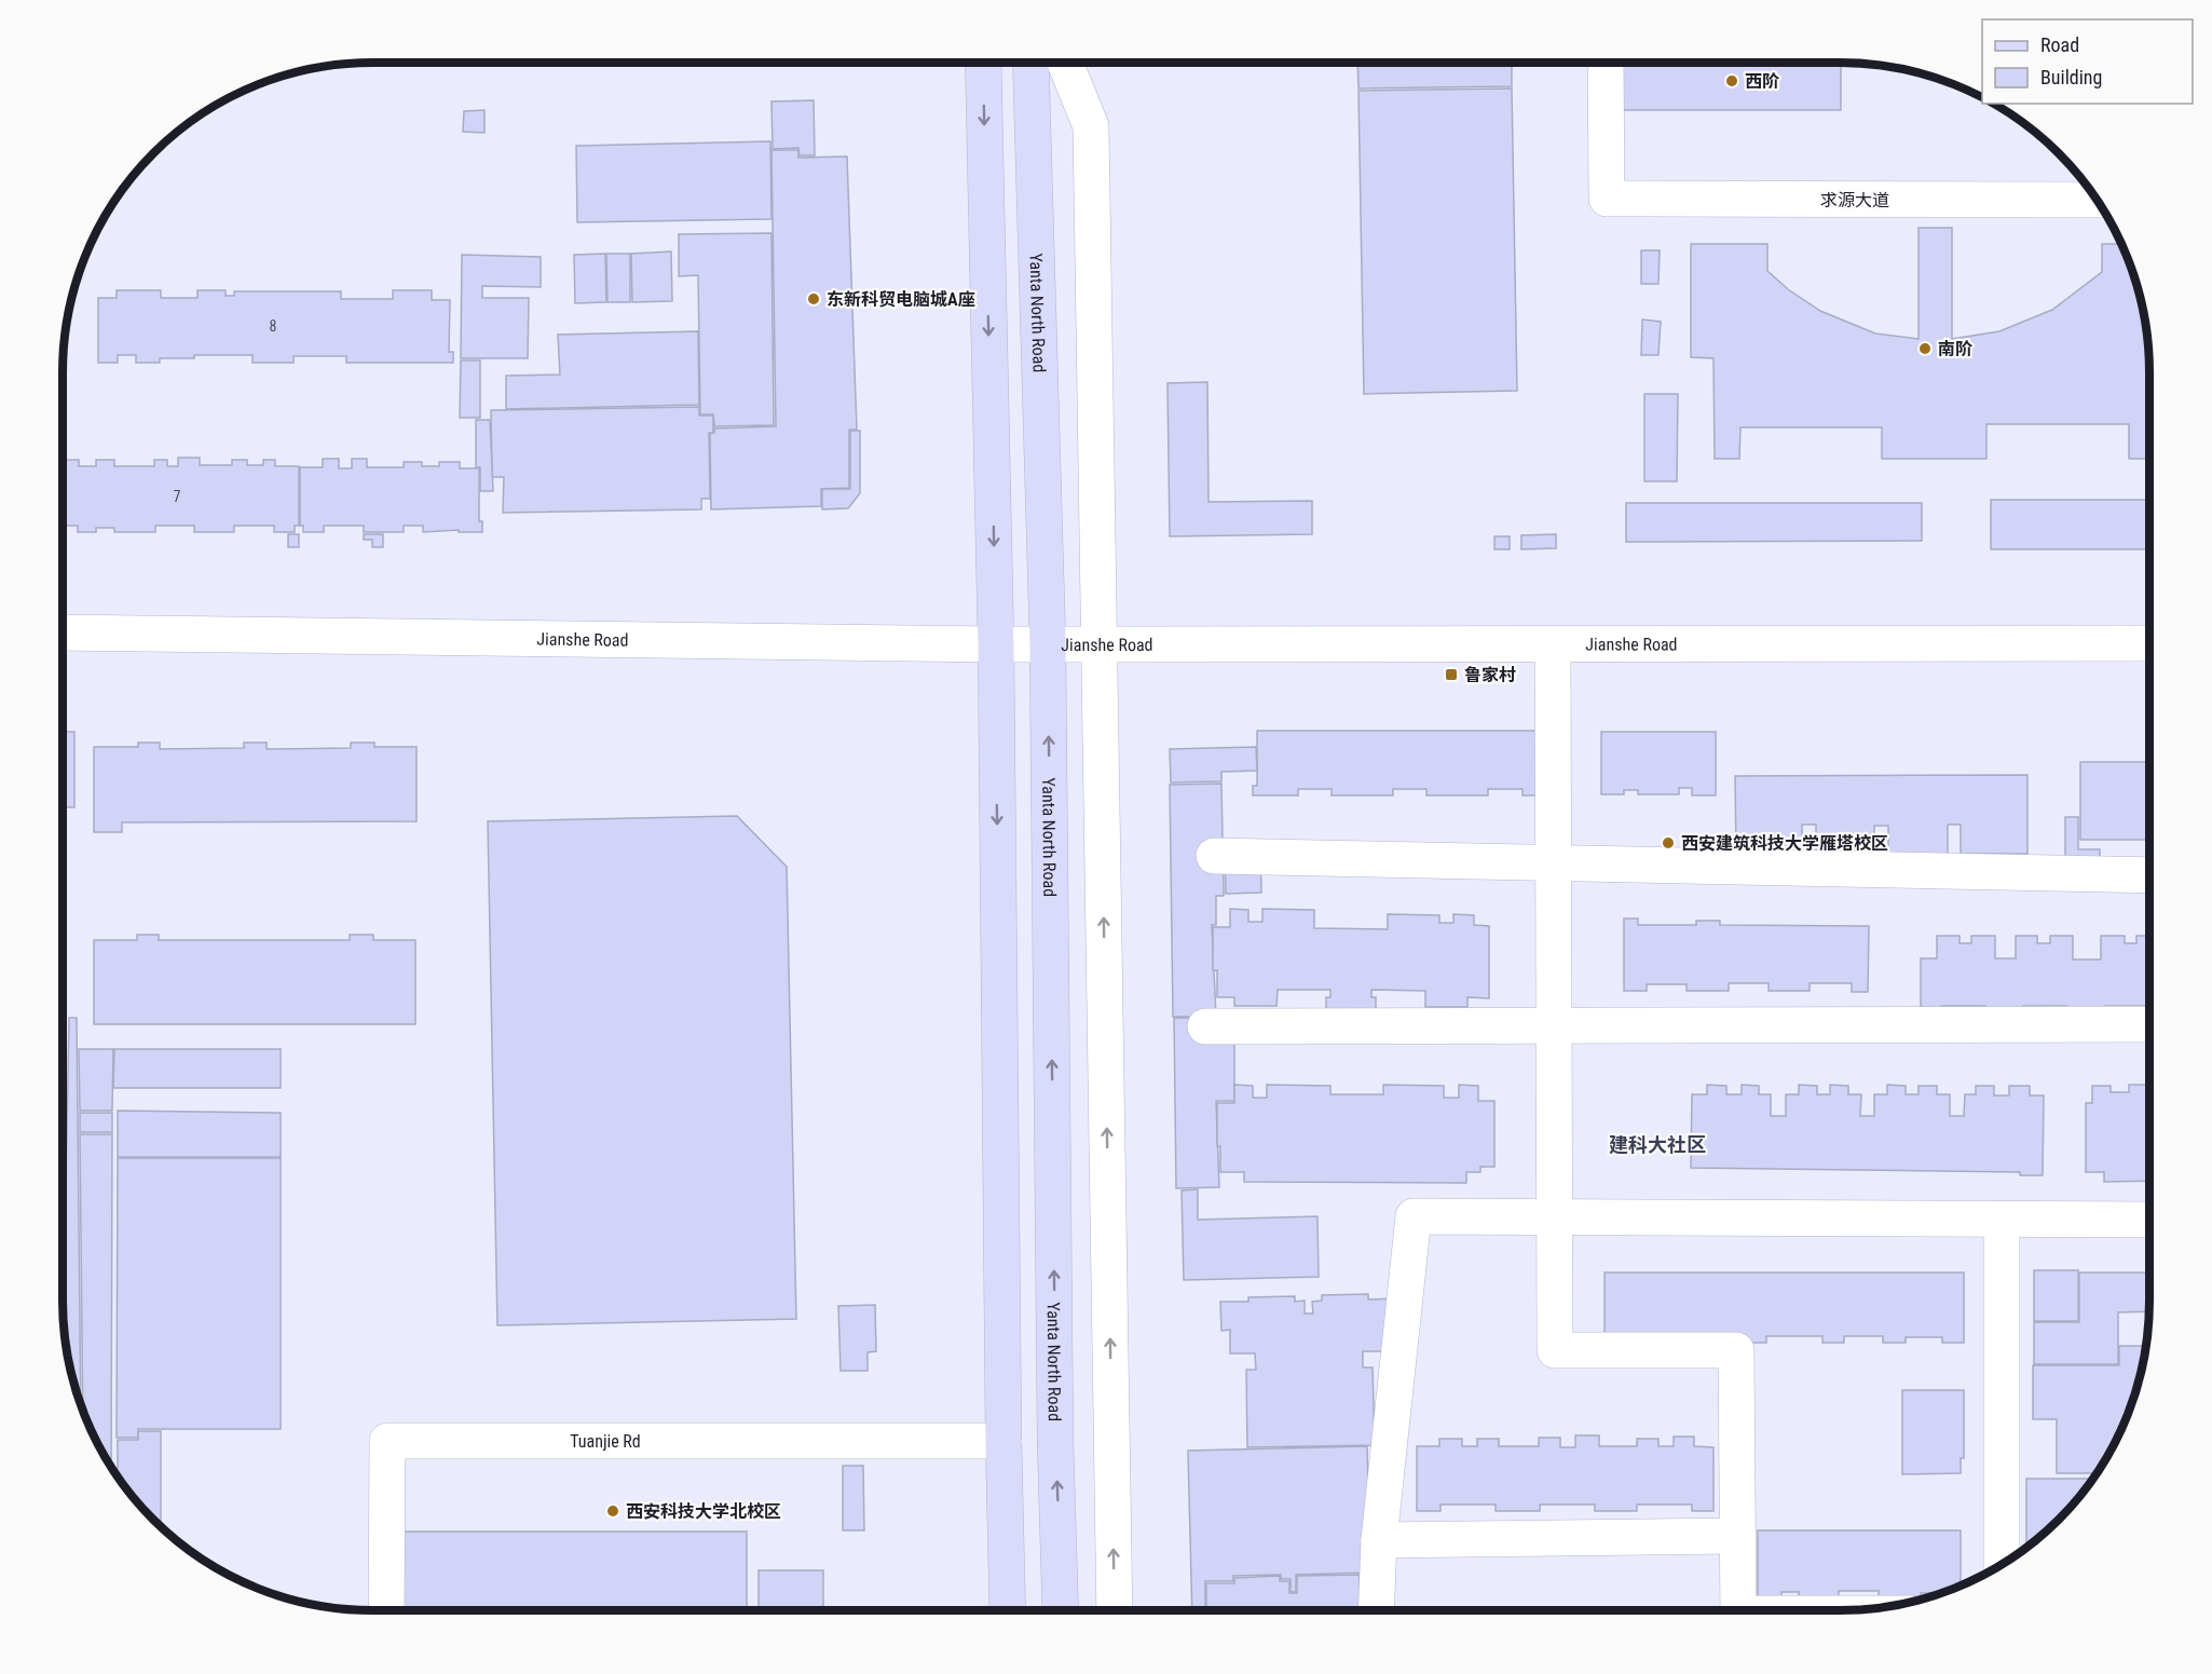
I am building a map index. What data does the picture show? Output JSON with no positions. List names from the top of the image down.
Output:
{
  "streets": {
    "main road": ["Yanta North Road"],
    "street": ["求源大道", "Jianshe Road", "Tuanjie Rd"]
  },
  "crossings": [
    ["Yanta North Road", "Jianshe Road"]
  ],
  "districts": ["建科大社区"],
  "places": {
    "other": [
      "西阶",
      "东新科贸电脑城A座",
      "南阶",
      "西安建筑科技大学雁塔校区",
      "西安科技大学北校区"
    ],
    "transit": ["鲁家村"]
  },
  "house_numbers": ["8", "7"],
  "legend": ["Road", "Building"]
}
